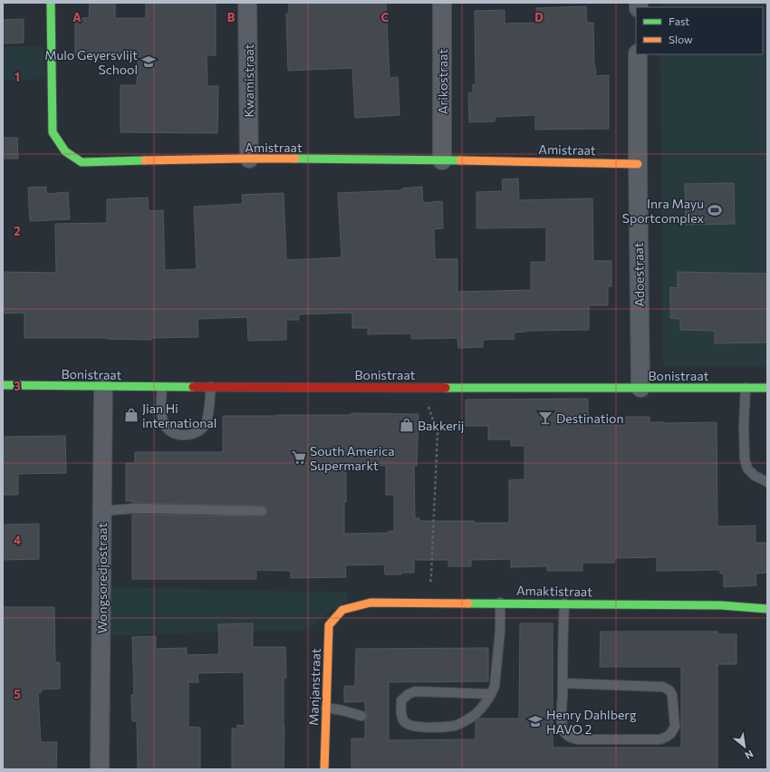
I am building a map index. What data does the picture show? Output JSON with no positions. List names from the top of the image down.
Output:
{
  "streets": {
    "street": [
      "Kwamistraat",
      "Arikostraat",
      "Amistraat",
      "Adoestraat",
      "Bonistraat",
      "Wongsoredjostraat",
      "Amaktistraat",
      "Manjanstraat"
    ]
  },
  "crossings": [
    ["Kwamistraat", "Amistraat"],
    ["Arikostraat", "Amistraat"],
    ["Amistraat", "Adoestraat"],
    ["Adoestraat", "Bonistraat"],
    ["Bonistraat", "Wongsoredjostraat"],
    ["Amaktistraat", "Manjanstraat"]
  ],
  "places": {
    "school or university": ["Mulo Geyersvlijt School", "Henry Dahlberg HAVO 2"],
    "sports": ["Inra Mayu Sportcomplex"],
    "shop": ["Jian Hi international", "Bakkerij"],
    "bar": ["Destination"],
    "supermarket": ["South America Supermarkt"]
  },
  "legend": ["Fast", "Slow"],
  "north": "bottom right",
  "grid": {
    "columns": [
      "A",
      "B",
      "C",
      "D"
    ],
    "rows": [
      "1",
      "2",
      "3",
      "4",
      "5"
    ]
  }
}
